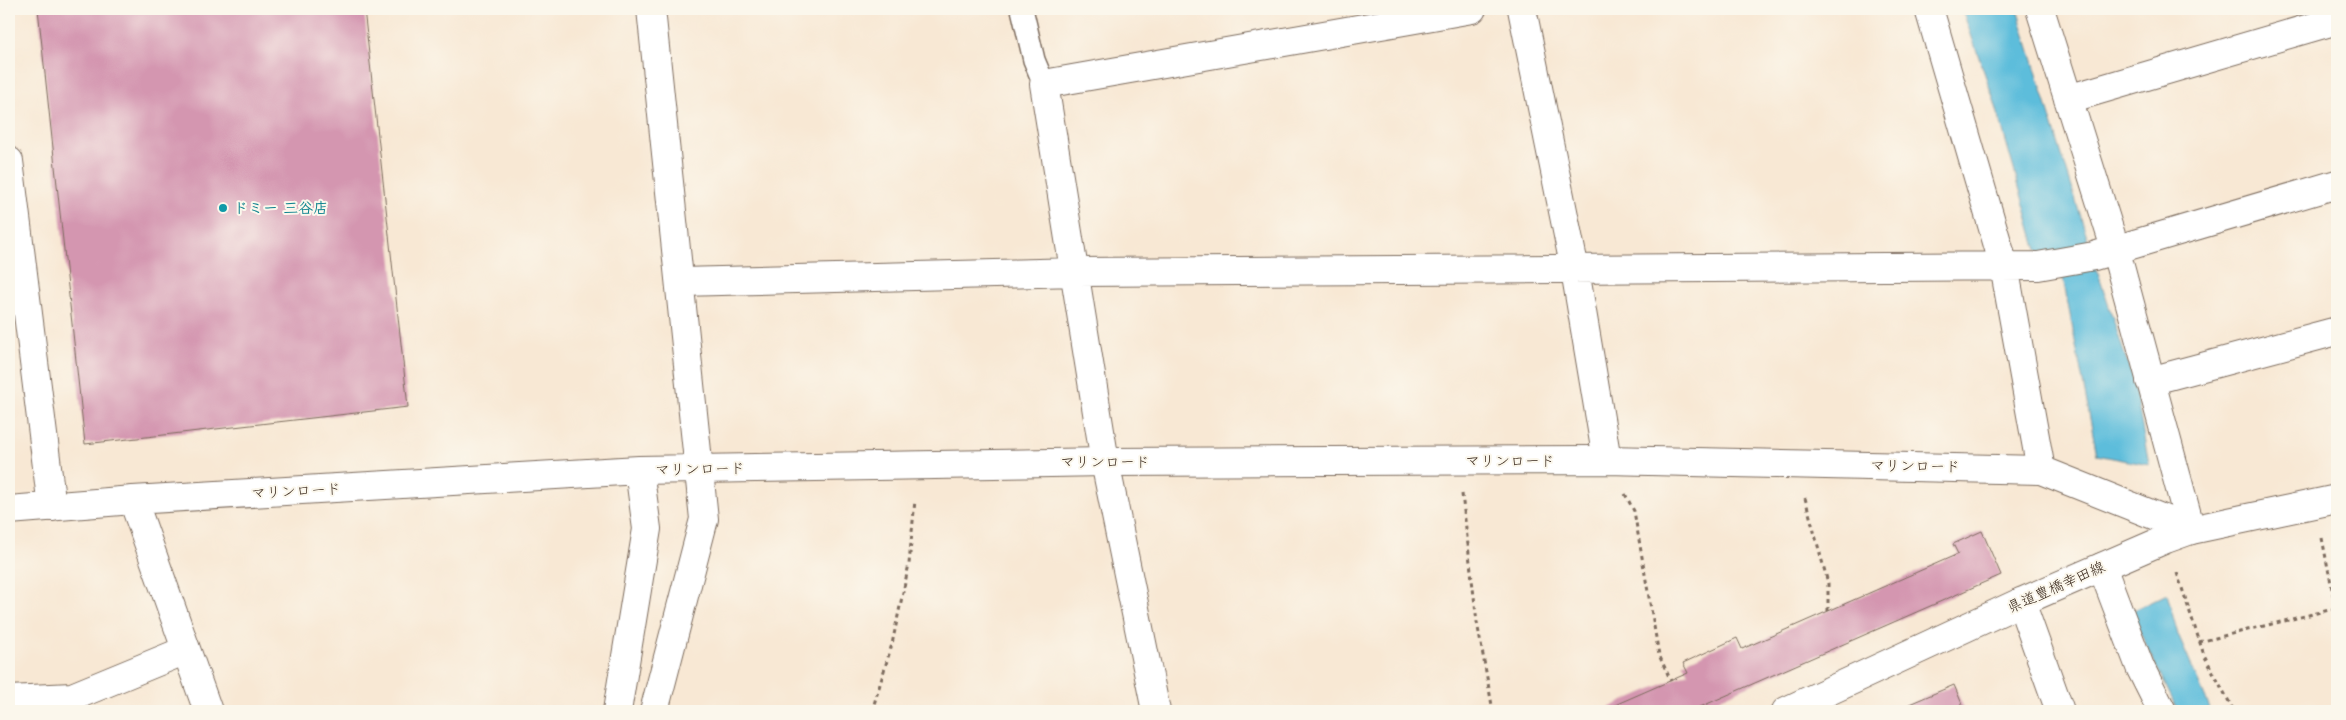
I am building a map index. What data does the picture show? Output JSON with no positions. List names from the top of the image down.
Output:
{
  "streets": {
    "street": ["マリンロード", "県道豊橋幸田線"]
  },
  "crossings": [
    ["マリンロード", "県道豊橋幸田線"]
  ],
  "places": ["ドミー 三谷店"]
}
